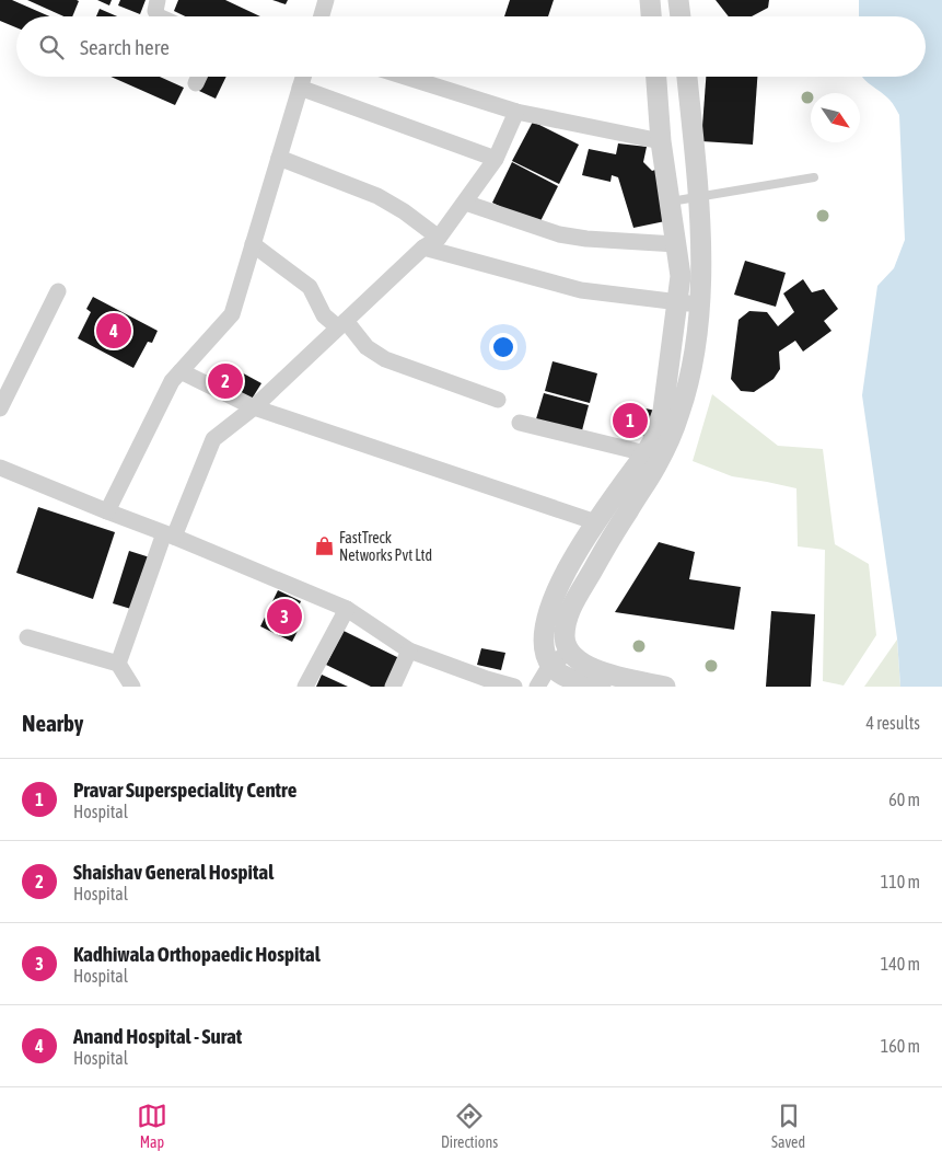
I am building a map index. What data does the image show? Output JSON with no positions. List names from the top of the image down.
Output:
{
  "places": {
    "shop": ["FastTreck Networks Pvt Ltd"]
  },
  "north": "bottom right",
  "page": {
    "search": "Search here",
    "pins": [
      "4",
      "2",
      "1",
      "3"
    ],
    "heading": ["Nearby", "4 results"],
    "list": [
      {
        "mark": "1",
        "name": "Pravar Superspeciality Centre",
        "note": "Hospital",
        "value": "60 m"
      },
      {
        "mark": "2",
        "name": "Shaishav General Hospital",
        "note": "Hospital",
        "value": "110 m"
      },
      {
        "mark": "3",
        "name": "Kadhiwala Orthopaedic Hospital",
        "note": "Hospital",
        "value": "140 m"
      },
      {
        "mark": "4",
        "name": "Anand Hospital - Surat",
        "note": "Hospital",
        "value": "160 m"
      }
    ],
    "nav": ["Map", "Directions", "Saved"]
  }
}
